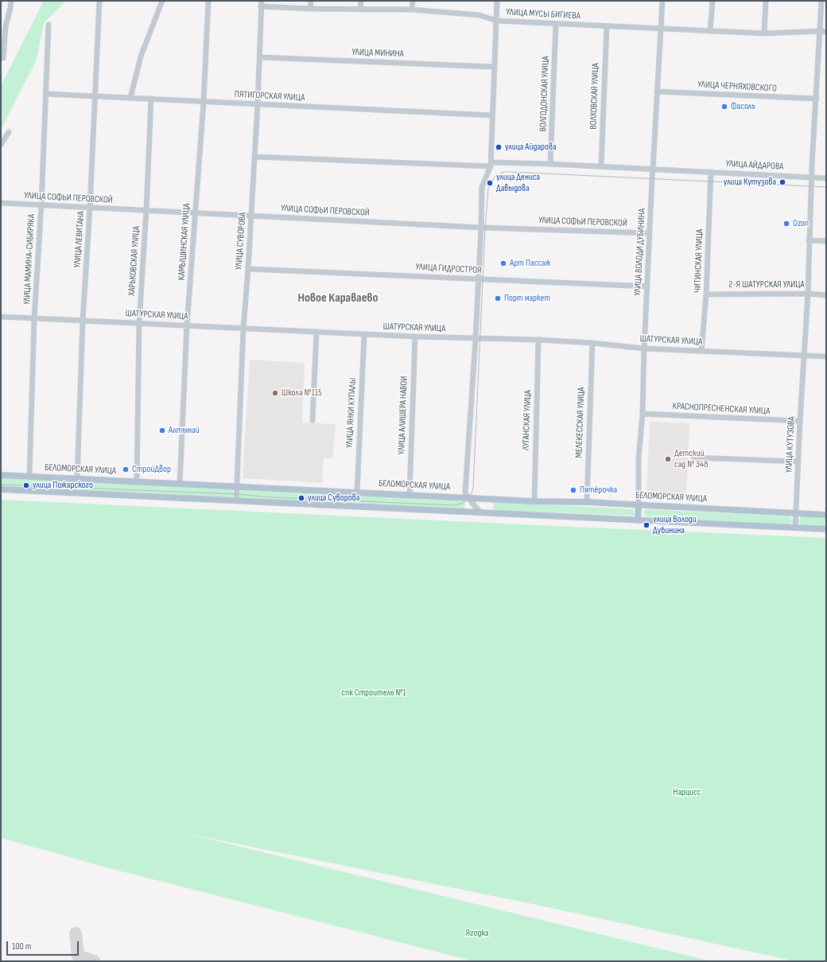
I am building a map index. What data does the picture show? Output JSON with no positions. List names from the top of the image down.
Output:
{
  "streets": {
    "main road": ["БЕЛОМОРСКАЯ УЛИЦА"],
    "street": [
      "УЛИЦА МУСЫ БИГИЕВА",
      "УЛИЦА МИНИНА",
      "УЛИЦА ЧЕРНЯХОВСКОГО",
      "ВОЛГОДОНСКАЯ УЛИЦА",
      "ПЯТИГОРСКАЯ УЛИЦА",
      "ВОЛХОВСКАЯ УЛИЦА",
      "УЛИЦА АЙДАРОВА",
      "УЛИЦА СОФЬИ ПЕРОВСКОЙ",
      "УЛИЦА ЛЕВИТАНА",
      "УЛИЦА СУВОРОВА",
      "КАМЫШИНСКАЯ УЛИЦА",
      "УЛИЦА ВОЛОДИ ДУБИНИНА",
      "УЛИЦА МАМИНА-СИБИРЯКА",
      "ХАРЬКОВСКАЯ УЛИЦА",
      "ЧИТИНСКАЯ УЛИЦА",
      "УЛИЦА ГИДРОСТРОЯ",
      "2-Я ШАТУРСКАЯ УЛИЦА",
      "ШАТУРСКАЯ УЛИЦА",
      "КРАСНОПРЕСНЕНСКАЯ УЛИЦА",
      "УЛИЦА ЯНКИ КУПАЛЫ",
      "УЛИЦА АЛИШЕРА НАВОИ",
      "ЛУГАНСКАЯ УЛИЦА",
      "МЕЛЕКЕССКАЯ УЛИЦА",
      "УЛИЦА КУТУЗОВА"
    ]
  },
  "crossings": [
    ["УЛИЦА МУСЫ БИГИЕВА", "ВОЛГОДОНСКАЯ УЛИЦА"],
    ["УЛИЦА МУСЫ БИГИЕВА", "ВОЛХОВСКАЯ УЛИЦА"],
    ["УЛИЦА МУСЫ БИГИЕВА", "УЛИЦА СУВОРОВА"],
    ["УЛИЦА МУСЫ БИГИЕВА", "УЛИЦА ВОЛОДИ ДУБИНИНА"],
    ["УЛИЦА МУСЫ БИГИЕВА", "УЛИЦА КУТУЗОВА"],
    ["УЛИЦА МИНИНА", "УЛИЦА СУВОРОВА"],
    ["УЛИЦА ЧЕРНЯХОВСКОГО", "УЛИЦА ВОЛОДИ ДУБИНИНА"],
    ["УЛИЦА ЧЕРНЯХОВСКОГО", "УЛИЦА КУТУЗОВА"],
    ["ВОЛГОДОНСКАЯ УЛИЦА", "УЛИЦА АЙДАРОВА"],
    ["ПЯТИГОРСКАЯ УЛИЦА", "УЛИЦА ЛЕВИТАНА"],
    ["ПЯТИГОРСКАЯ УЛИЦА", "УЛИЦА СУВОРОВА"],
    ["ПЯТИГОРСКАЯ УЛИЦА", "КАМЫШИНСКАЯ УЛИЦА"],
    ["ПЯТИГОРСКАЯ УЛИЦА", "УЛИЦА МАМИНА-СИБИРЯКА"],
    ["ПЯТИГОРСКАЯ УЛИЦА", "ХАРЬКОВСКАЯ УЛИЦА"],
    ["ВОЛХОВСКАЯ УЛИЦА", "УЛИЦА АЙДАРОВА"],
    ["УЛИЦА АЙДАРОВА", "УЛИЦА СУВОРОВА"],
    ["УЛИЦА АЙДАРОВА", "УЛИЦА ВОЛОДИ ДУБИНИНА"],
    ["УЛИЦА АЙДАРОВА", "ЧИТИНСКАЯ УЛИЦА"],
    ["УЛИЦА АЙДАРОВА", "УЛИЦА КУТУЗОВА"],
    ["УЛИЦА СОФЬИ ПЕРОВСКОЙ", "УЛИЦА ЛЕВИТАНА"],
    ["УЛИЦА СОФЬИ ПЕРОВСКОЙ", "УЛИЦА СУВОРОВА"],
    ["УЛИЦА СОФЬИ ПЕРОВСКОЙ", "КАМЫШИНСКАЯ УЛИЦА"],
    ["УЛИЦА СОФЬИ ПЕРОВСКОЙ", "УЛИЦА ВОЛОДИ ДУБИНИНА"],
    ["УЛИЦА СОФЬИ ПЕРОВСКОЙ", "УЛИЦА МАМИНА-СИБИРЯКА"],
    ["УЛИЦА СОФЬИ ПЕРОВСКОЙ", "ХАРЬКОВСКАЯ УЛИЦА"],
    ["УЛИЦА ЛЕВИТАНА", "ШАТУРСКАЯ УЛИЦА"],
    ["УЛИЦА ЛЕВИТАНА", "БЕЛОМОРСКАЯ УЛИЦА"],
    ["УЛИЦА СУВОРОВА", "УЛИЦА ГИДРОСТРОЯ"],
    ["УЛИЦА СУВОРОВА", "ШАТУРСКАЯ УЛИЦА"],
    ["УЛИЦА СУВОРОВА", "БЕЛОМОРСКАЯ УЛИЦА"],
    ["КАМЫШИНСКАЯ УЛИЦА", "ШАТУРСКАЯ УЛИЦА"],
    ["КАМЫШИНСКАЯ УЛИЦА", "БЕЛОМОРСКАЯ УЛИЦА"],
    ["УЛИЦА ВОЛОДИ ДУБИНИНА", "УЛИЦА ГИДРОСТРОЯ"],
    ["УЛИЦА ВОЛОДИ ДУБИНИНА", "ШАТУРСКАЯ УЛИЦА"],
    ["УЛИЦА ВОЛОДИ ДУБИНИНА", "КРАСНОПРЕСНЕНСКАЯ УЛИЦА"],
    ["УЛИЦА ВОЛОДИ ДУБИНИНА", "БЕЛОМОРСКАЯ УЛИЦА"],
    ["УЛИЦА МАМИНА-СИБИРЯКА", "ШАТУРСКАЯ УЛИЦА"],
    ["УЛИЦА МАМИНА-СИБИРЯКА", "БЕЛОМОРСКАЯ УЛИЦА"],
    ["ХАРЬКОВСКАЯ УЛИЦА", "ШАТУРСКАЯ УЛИЦА"],
    ["ХАРЬКОВСКАЯ УЛИЦА", "БЕЛОМОРСКАЯ УЛИЦА"],
    ["ЧИТИНСКАЯ УЛИЦА", "2-Я ШАТУРСКАЯ УЛИЦА"],
    ["ЧИТИНСКАЯ УЛИЦА", "ШАТУРСКАЯ УЛИЦА"],
    ["2-Я ШАТУРСКАЯ УЛИЦА", "УЛИЦА КУТУЗОВА"],
    ["ШАТУРСКАЯ УЛИЦА", "УЛИЦА ЯНКИ КУПАЛЫ"],
    ["ШАТУРСКАЯ УЛИЦА", "УЛИЦА АЛИШЕРА НАВОИ"],
    ["ШАТУРСКАЯ УЛИЦА", "ЛУГАНСКАЯ УЛИЦА"],
    ["ШАТУРСКАЯ УЛИЦА", "МЕЛЕКЕССКАЯ УЛИЦА"],
    ["ШАТУРСКАЯ УЛИЦА", "УЛИЦА КУТУЗОВА"],
    ["КРАСНОПРЕСНЕНСКАЯ УЛИЦА", "УЛИЦА КУТУЗОВА"],
    ["УЛИЦА ЯНКИ КУПАЛЫ", "БЕЛОМОРСКАЯ УЛИЦА"],
    ["УЛИЦА АЛИШЕРА НАВОИ", "БЕЛОМОРСКАЯ УЛИЦА"],
    ["ЛУГАНСКАЯ УЛИЦА", "БЕЛОМОРСКАЯ УЛИЦА"],
    ["МЕЛЕКЕССКАЯ УЛИЦА", "БЕЛОМОРСКАЯ УЛИЦА"],
    ["УЛИЦА КУТУЗОВА", "БЕЛОМОРСКАЯ УЛИЦА"]
  ],
  "districts": ["Новое Караваево"],
  "parks": ["спк Строитель №1", "Нарцисс", "Ягодка"],
  "places": [
    "Фасоль",
    "улица Айдарова",
    "улица Кутузова",
    "улица Дениса Давыдова",
    "Ozon",
    "Арт Пассаж",
    "Порт маркет",
    "Школа №115",
    "Алтынай",
    "Детский сад № 348",
    "СтройДвор",
    "улица Пожарского",
    "Пятёрочка",
    "улица Суворова",
    "улица Володи Дубинина"
  ],
  "scale_bar": "100 m"
}
